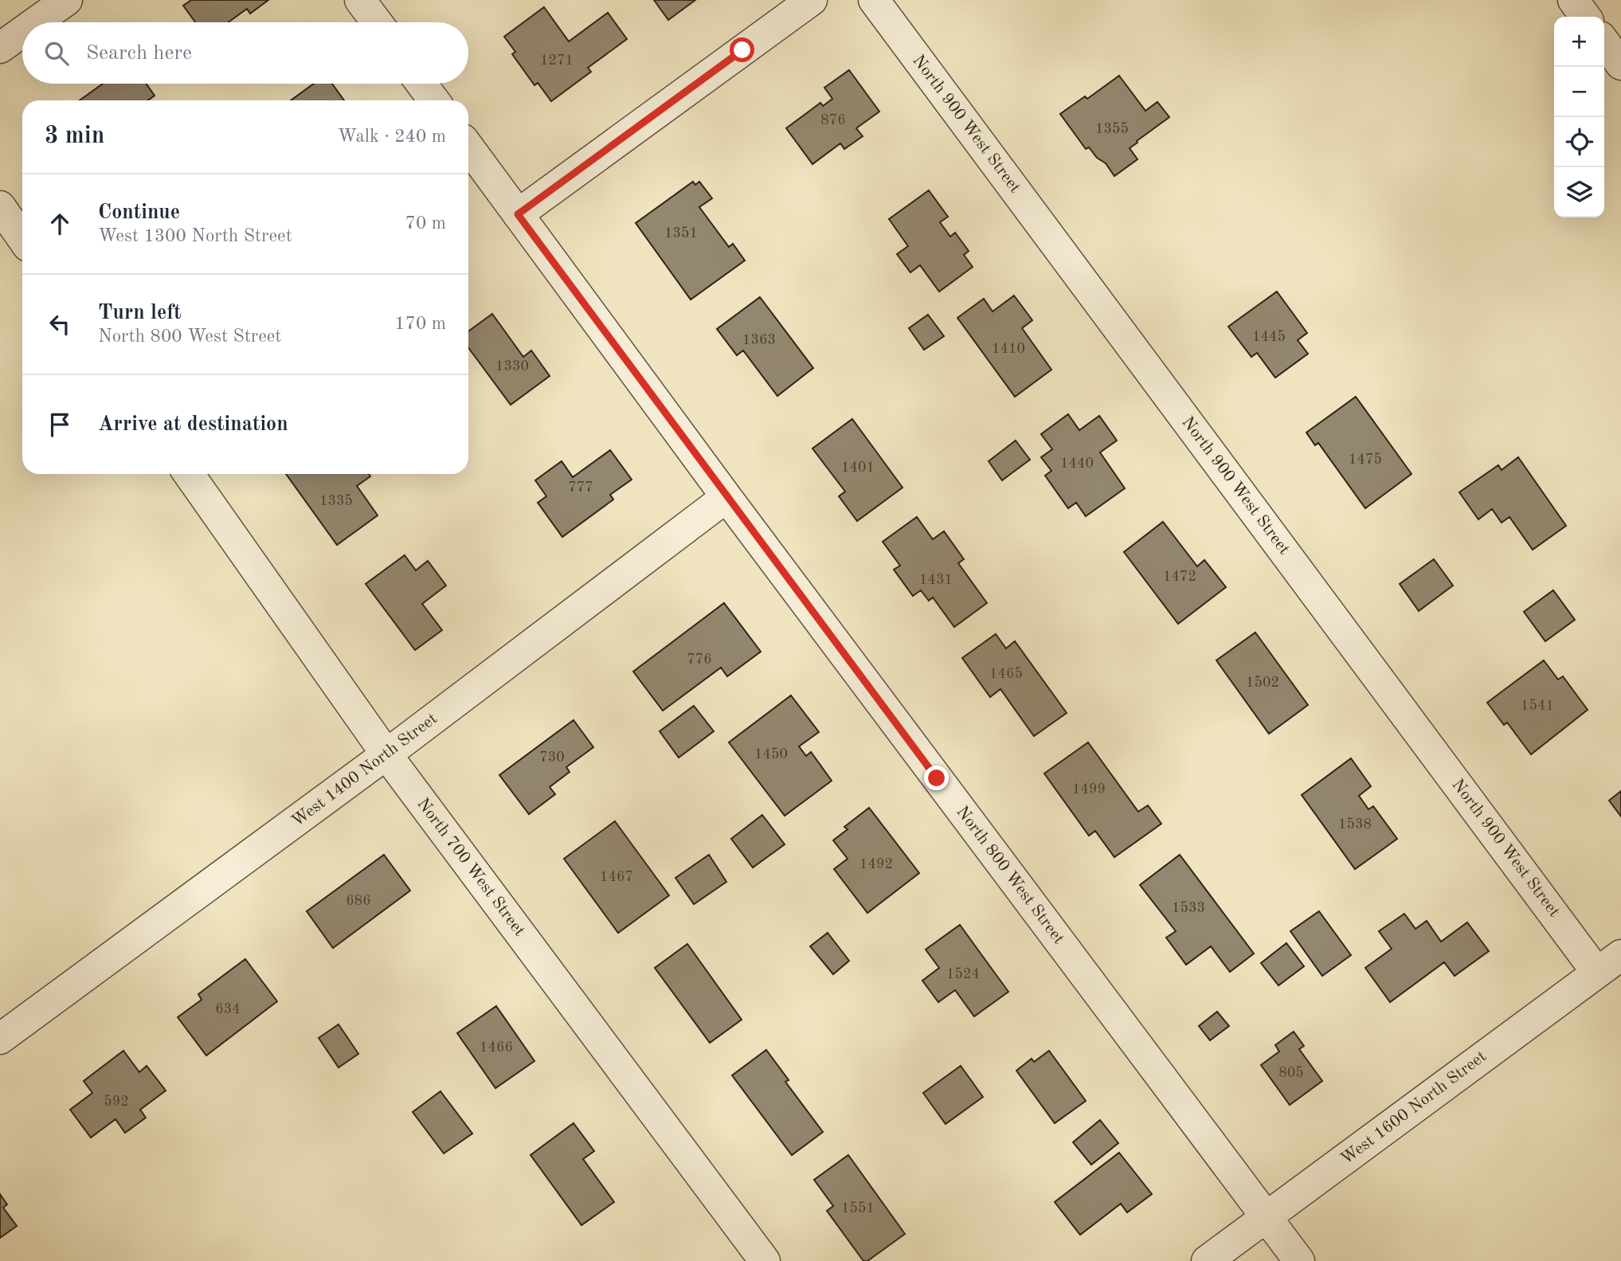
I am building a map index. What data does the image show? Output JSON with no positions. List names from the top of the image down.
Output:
{
  "streets": {
    "street": [
      "North 900 West Street",
      "West 1400 North Street",
      "North 700 West Street",
      "North 800 West Street",
      "West 1600 North Street"
    ]
  },
  "crossings": [
    ["North 900 West Street", "West 1600 North Street"],
    ["West 1400 North Street", "North 700 West Street"],
    ["West 1400 North Street", "North 800 West Street"],
    ["North 800 West Street", "West 1600 North Street"]
  ],
  "house_numbers": [
    "1271",
    "876",
    "1355",
    "1351",
    "1445",
    "1363",
    "1410",
    "1330",
    "1475",
    "1440",
    "1401",
    "777",
    "1335",
    "1472",
    "1431",
    "776",
    "1465",
    "1502",
    "1541",
    "1450",
    "730",
    "1499",
    "1538",
    "1492",
    "1467",
    "686",
    "1533",
    "1524",
    "634",
    "1466",
    "805",
    "592",
    "1551"
  ],
  "page": {
    "map_buttons": ["+", "−"],
    "search": "Search here",
    "heading": ["3 min", "Walk · 240 m"],
    "list": [
      ["Continue", "West 1300 North Street", "70 m"],
      ["Turn left", "North 800 West Street", "170 m"],
      "Arrive at destination"
    ]
  }
}
